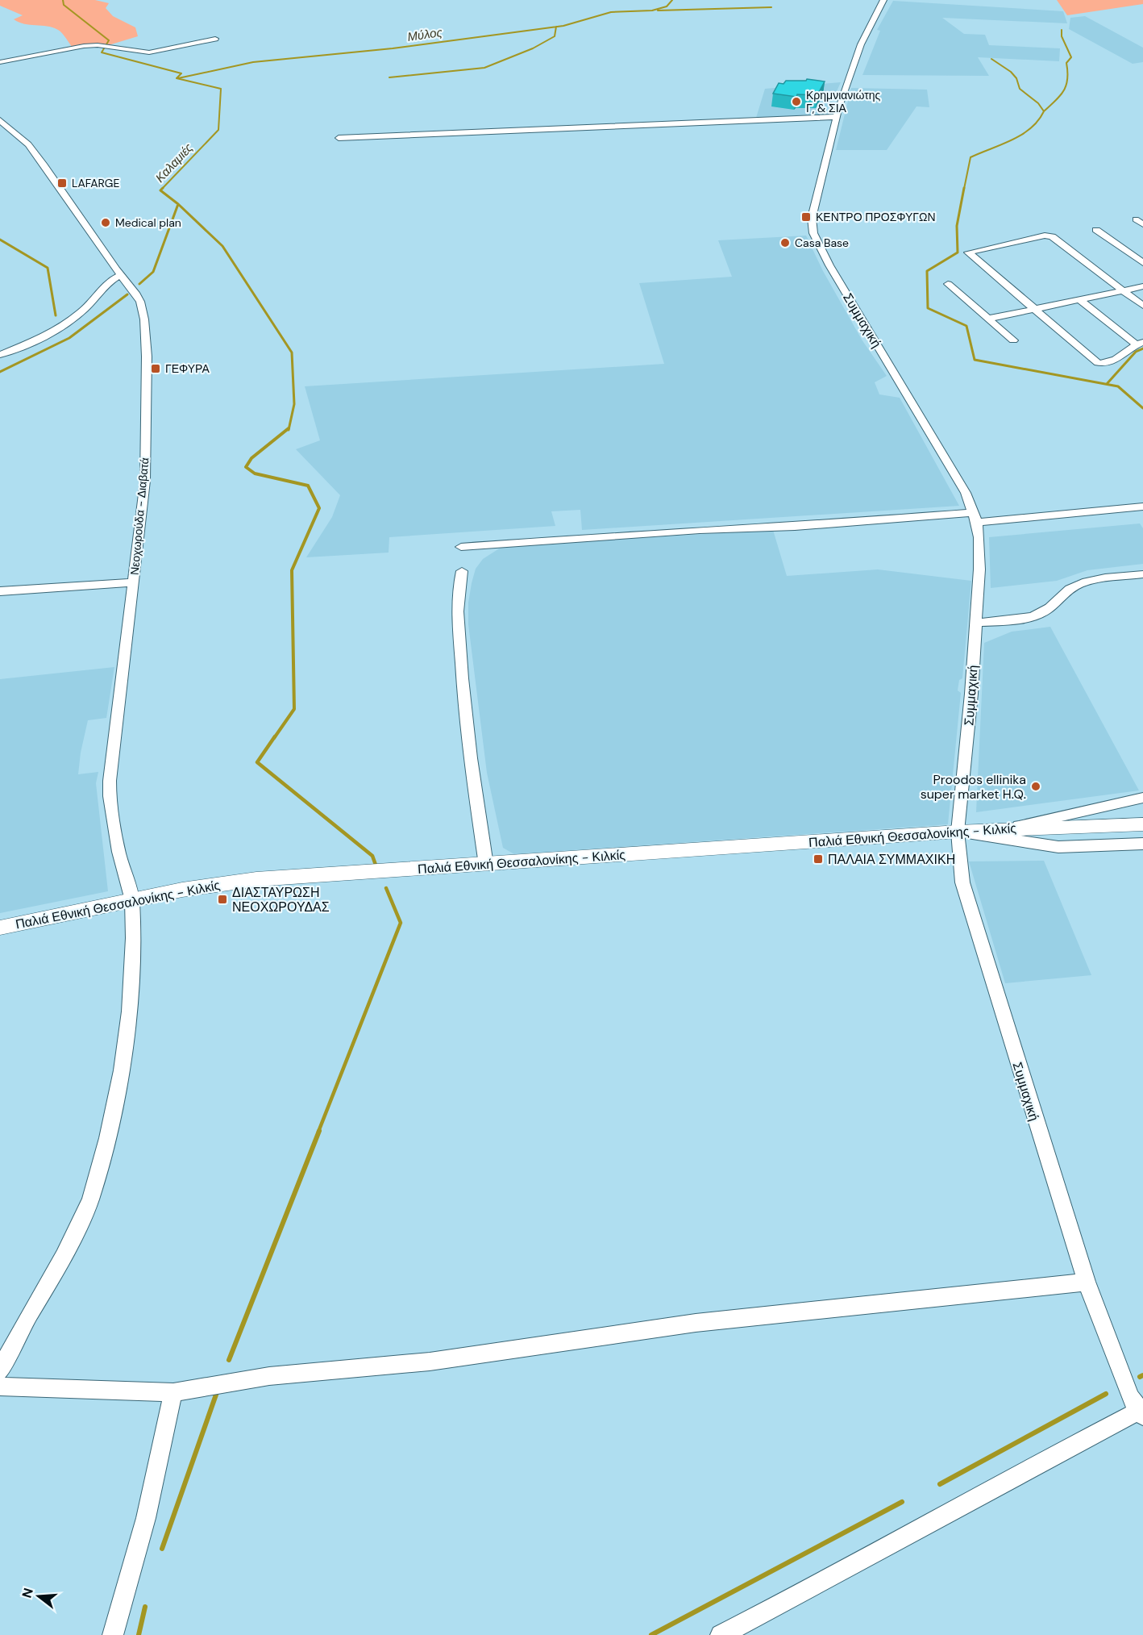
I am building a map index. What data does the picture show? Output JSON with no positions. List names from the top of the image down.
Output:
{
  "streets": {
    "main road": ["Παλιά Εθνική Θεσσαλονίκης - Κιλκίς"],
    "street": ["Συμμαχική", "Νεοχωρούδα - Διαβατά"]
  },
  "crossings": [
    ["Συμμαχική", "Παλιά Εθνική Θεσσαλονίκης - Κιλκίς"],
    ["Νεοχωρούδα - Διαβατά", "Παλιά Εθνική Θεσσαλονίκης - Κιλκίς"]
  ],
  "water": ["Μύλος", "Καλαμιές"],
  "places": {
    "other": [
      "Κρημνιανιώτης Γ, & ΣΙΑ",
      "Medical plan",
      "Casa Base",
      "Proodos ellinika super market H.Q."
    ],
    "transit": [
      "LAFARGE",
      "ΚΕΝΤΡΟ ΠΡΟΣΦΥΓΩΝ",
      "ΓΕΦΥΡΑ",
      "ΠΑΛΑΙΑ ΣΥΜΜΑΧΙΚΗ",
      "ΔΙΑΣΤΑΥΡΩΣΗ ΝΕΟΧΩΡΟΥΔΑΣ"
    ]
  },
  "north": "left"
}
